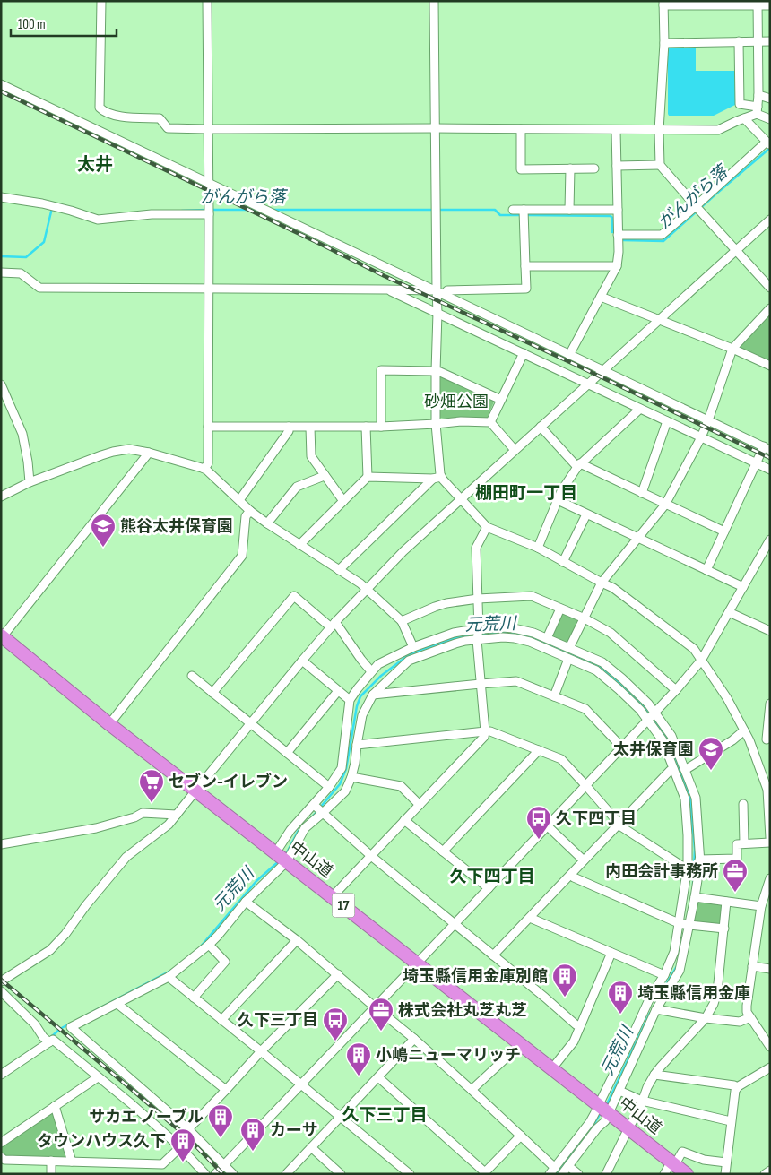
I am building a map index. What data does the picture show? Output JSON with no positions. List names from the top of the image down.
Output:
{
  "streets": {
    "highway": ["中山道", "17"]
  },
  "districts": [
    "太井",
    "棚田町一丁目",
    "久下四丁目",
    "久下三丁目"
  ],
  "water": ["がんがら落", "元荒川"],
  "parks": ["砂畑公園"],
  "places": {
    "school or university": ["熊谷太井保育園", "太井保育園"],
    "supermarket": ["セブン-イレブン"],
    "bus stop": ["久下四丁目", "久下三丁目"],
    "office": ["内田会計事務所", "株式会社丸芝丸芝"],
    "building": [
      "埼玉縣信用金庫別館",
      "埼玉縣信用金庫",
      "小嶋ニューマリッチ",
      "サカエ ノーブル",
      "カーサ",
      "タウンハウス久下"
    ]
  },
  "scale_bar": "100 m"
}
